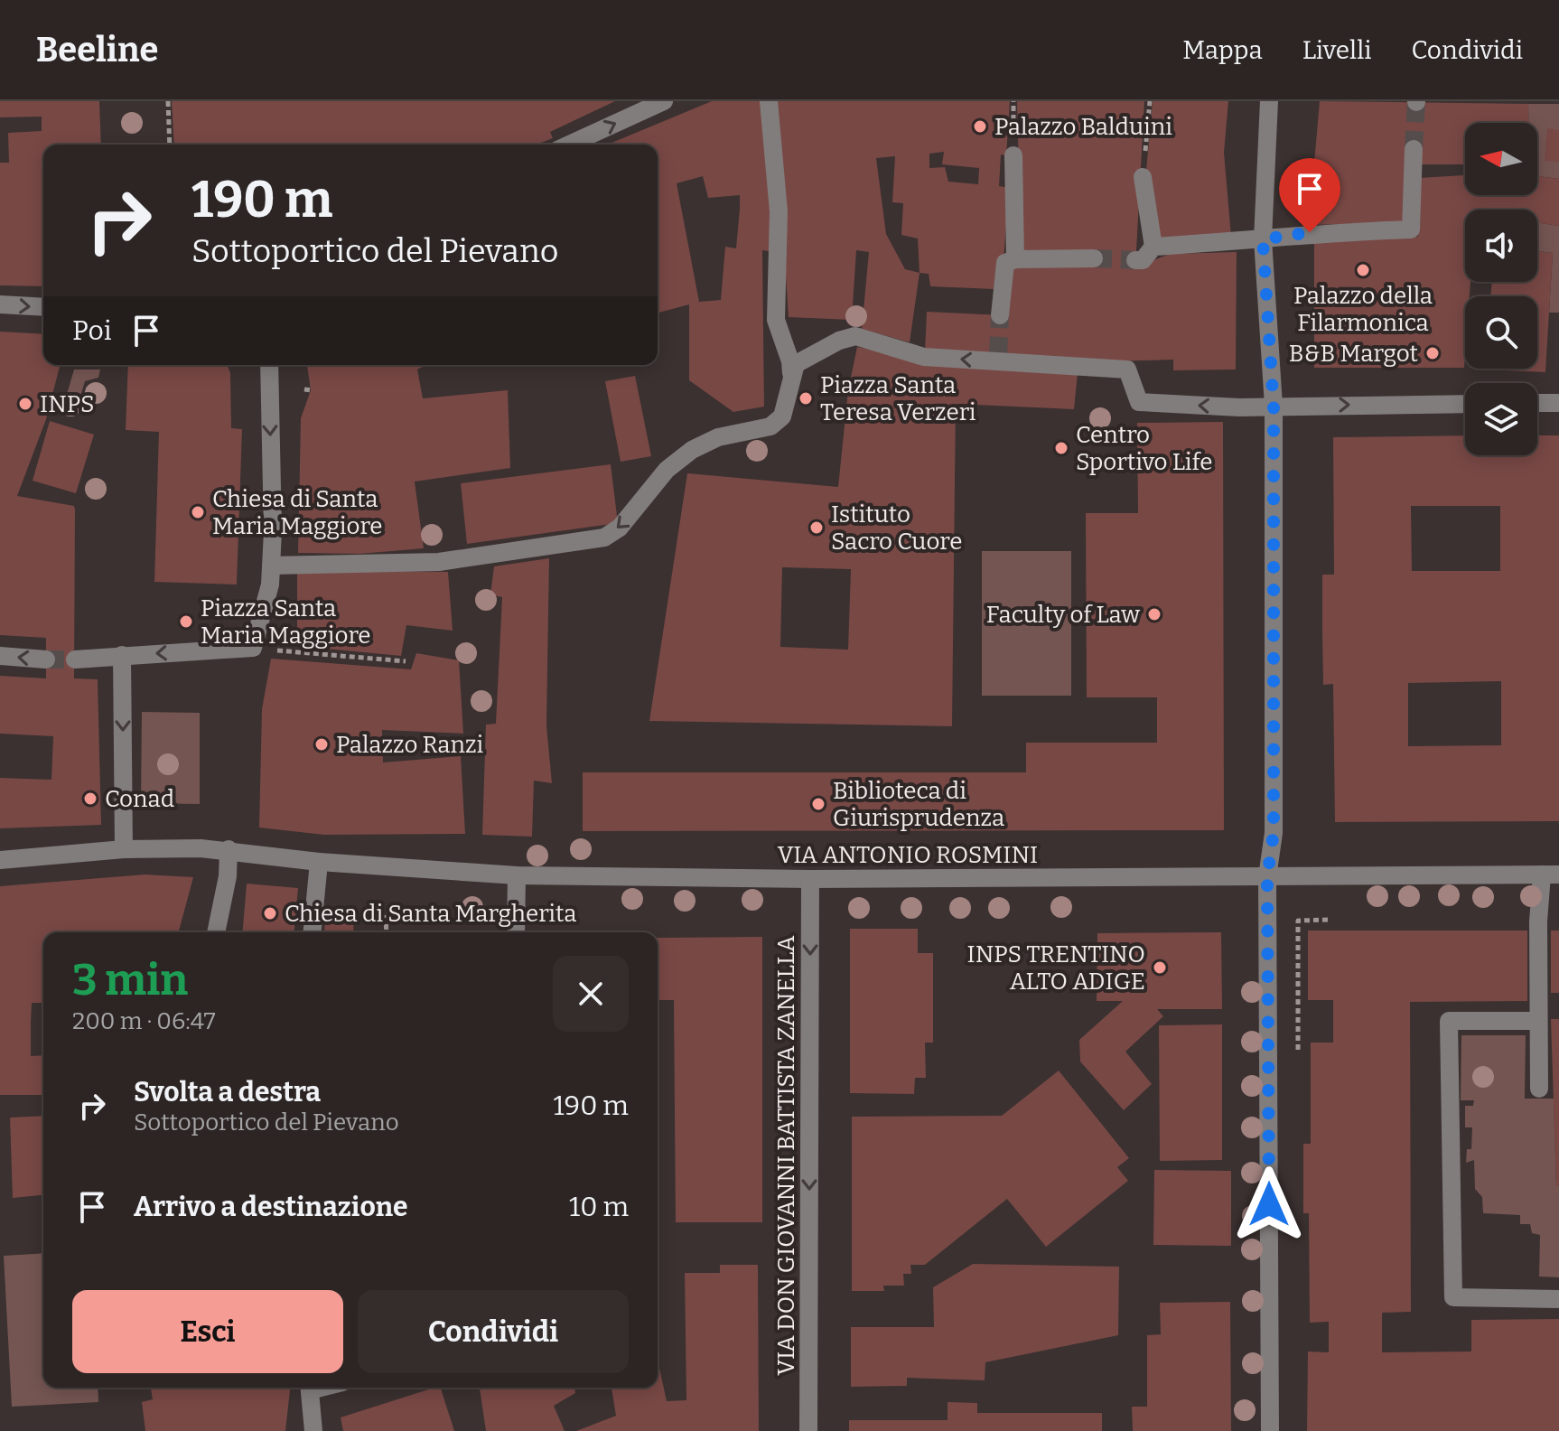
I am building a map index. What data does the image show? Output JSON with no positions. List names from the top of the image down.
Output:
{
  "streets": {
    "street": ["VIA ANTONIO ROSMINI", "VIA DON GIOVANNI BATTISTA ZANELLA"]
  },
  "crossings": [
    ["VIA ANTONIO ROSMINI", "VIA DON GIOVANNI BATTISTA ZANELLA"]
  ],
  "one_way": ["VIA DON GIOVANNI BATTISTA ZANELLA"],
  "places": [
    "Palazzo Balduini",
    "Palazzo della Filarmonica",
    "B&B Margot",
    "Piazza Santa Teresa Verzeri",
    "INPS",
    "Centro Sportivo Life",
    "Chiesa di Santa Maria Maggiore",
    "Istituto Sacro Cuore",
    "Faculty of Law",
    "Piazza Santa Maria Maggiore",
    "Palazzo Ranzi",
    "Conad",
    "Biblioteca di Giurisprudenza",
    "Chiesa di Santa Margherita",
    "INPS TRENTINO ALTO ADIGE"
  ],
  "north": "left",
  "page": {
    "header": "Beeline",
    "nav": ["Mappa", "Livelli", "Condividi"],
    "turn": ["190 m", "Sottoportico del Pievano"],
    "then": "Poi",
    "heading": ["3 min", "200 m · 06:47"],
    "list": [
      {
        "name": "Svolta a destra",
        "note": "Sottoportico del Pievano",
        "value": "190 m"
      },
      {
        "name": "Arrivo a destinazione",
        "value": "10 m"
      }
    ],
    "buttons": ["Esci", "Condividi"]
  }
}
